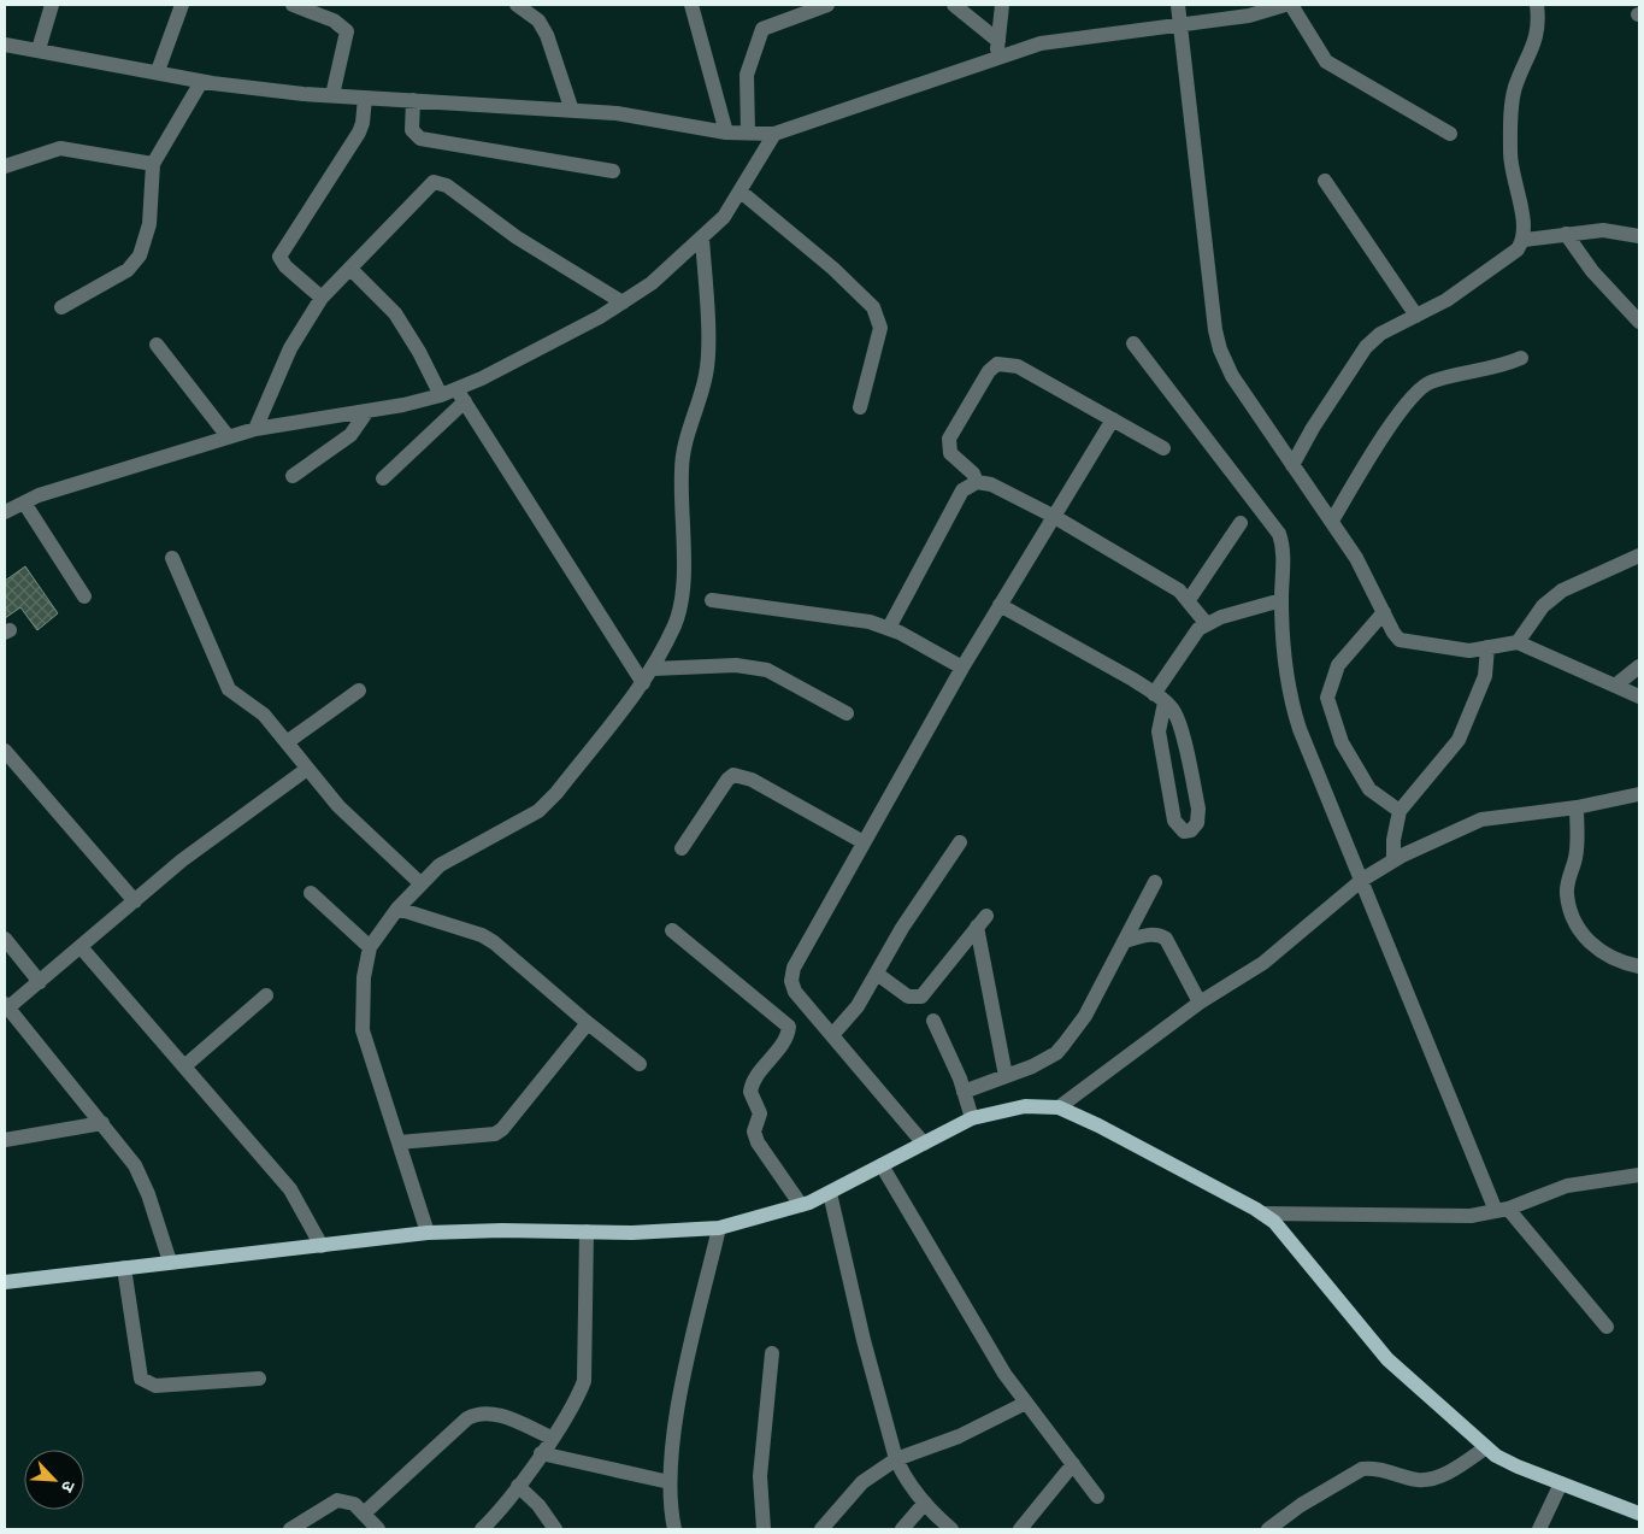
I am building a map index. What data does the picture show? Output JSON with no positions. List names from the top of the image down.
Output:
{
  "north": "bottom right"
}
